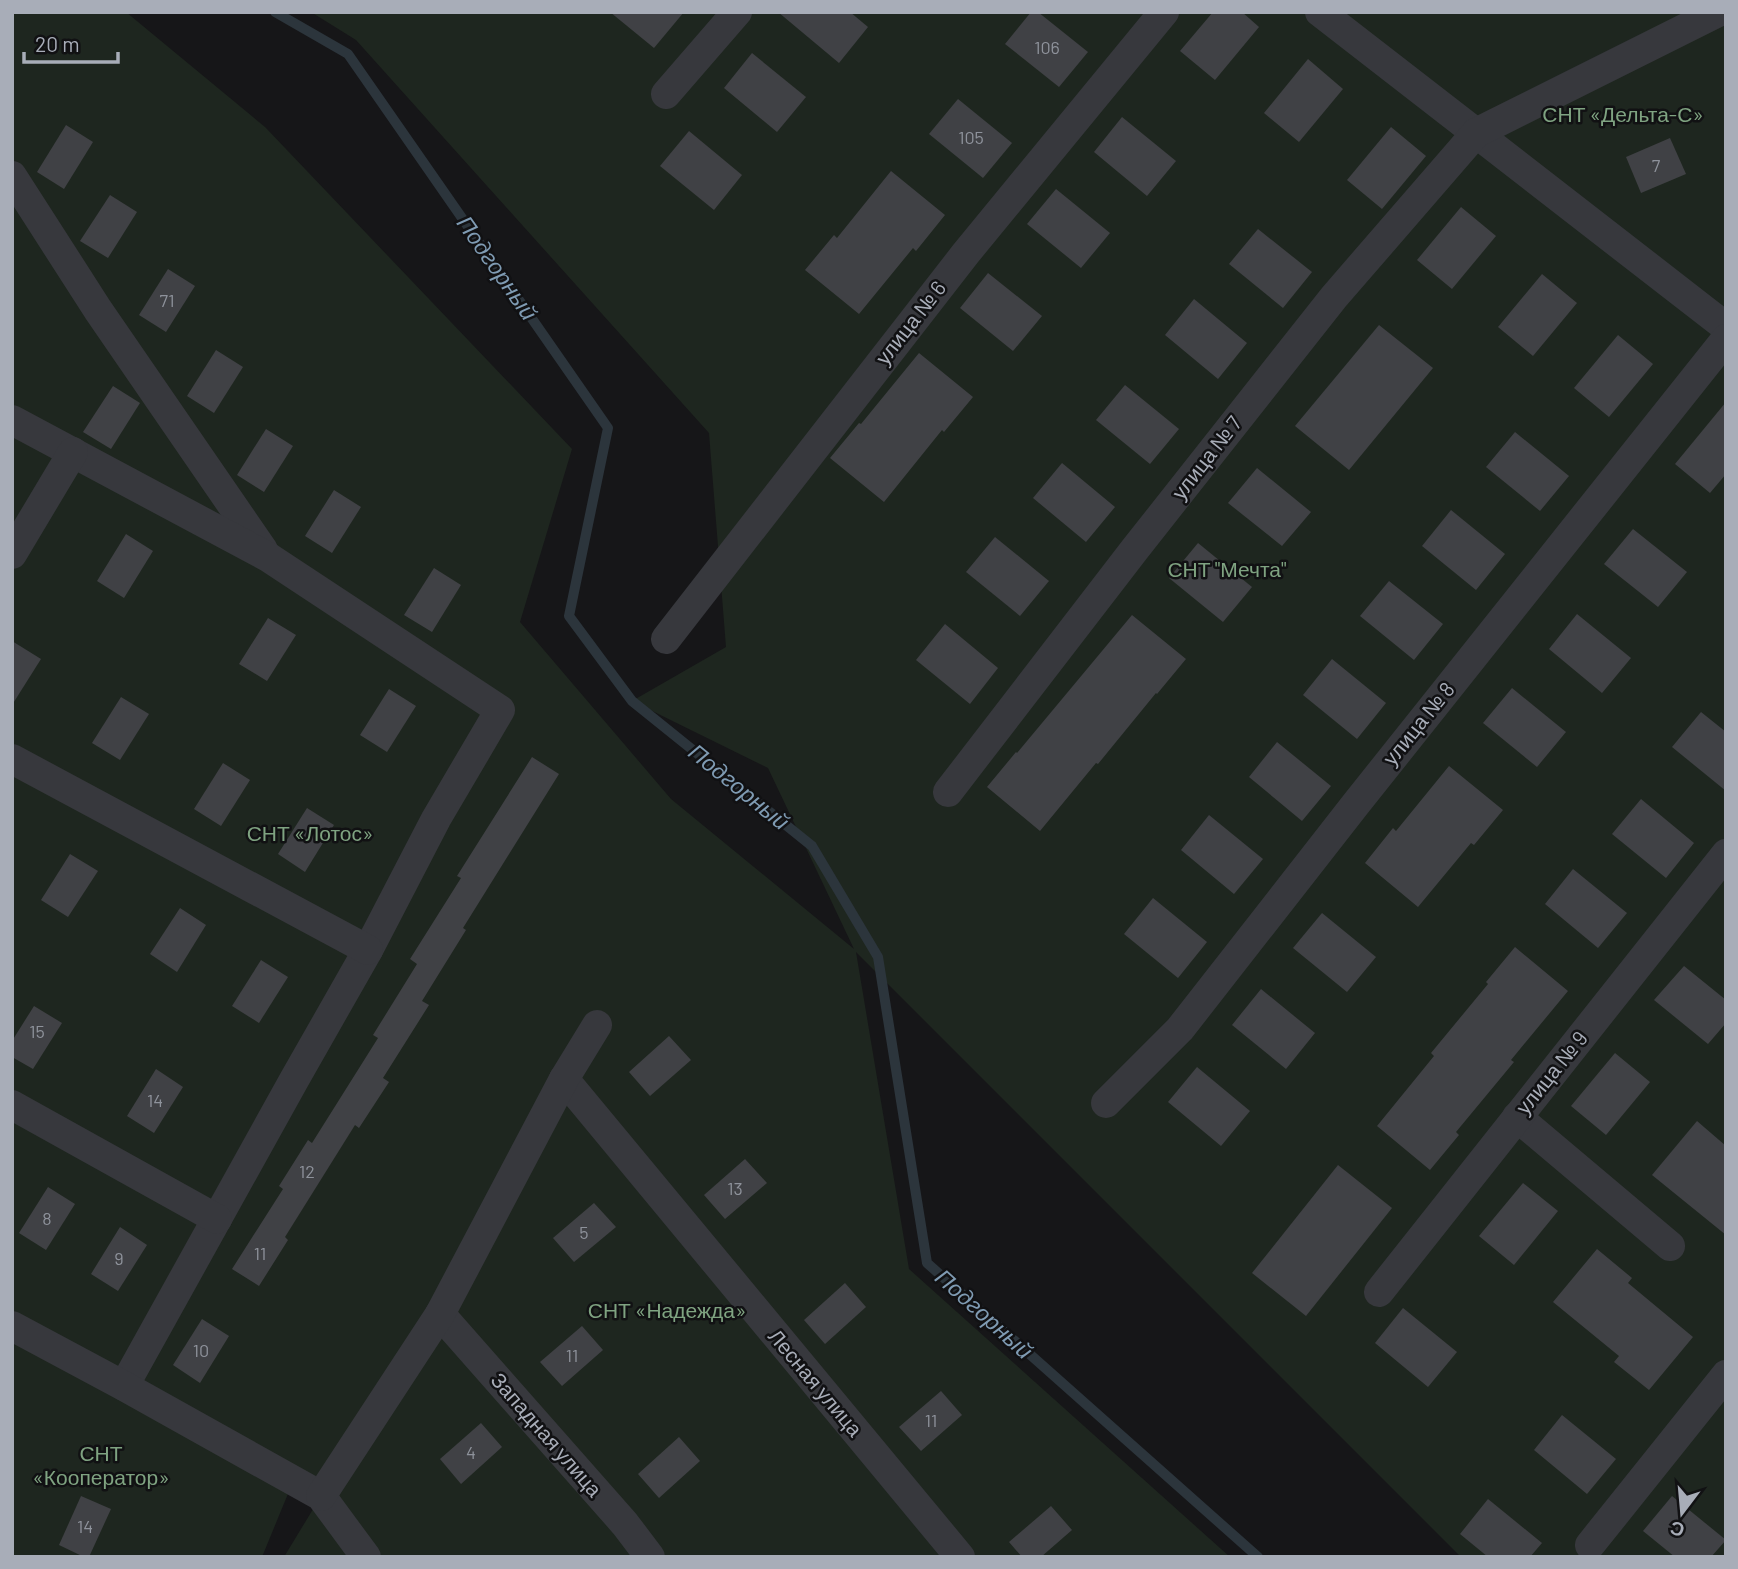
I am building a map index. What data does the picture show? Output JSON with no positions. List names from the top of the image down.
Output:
{
  "streets": {
    "street": [
      "улица № 6",
      "улица № 7",
      "улица № 8",
      "улица № 9",
      "Лесная улица",
      "Западная улица"
    ]
  },
  "water": ["Подгорный"],
  "parks": [
    "СНТ «Дельта-С»",
    "СНТ \"Мечта\"",
    "СНТ «Лотос»",
    "СНТ «Надежда»",
    "СНТ «Кооператор»"
  ],
  "house_numbers": [
    "106",
    "105",
    "7",
    "71",
    "15",
    "14",
    "12",
    "13",
    "8",
    "5",
    "11",
    "9",
    "10",
    "11",
    "11",
    "4",
    "14"
  ],
  "scale_bar": "20 m",
  "north": "bottom"
}
